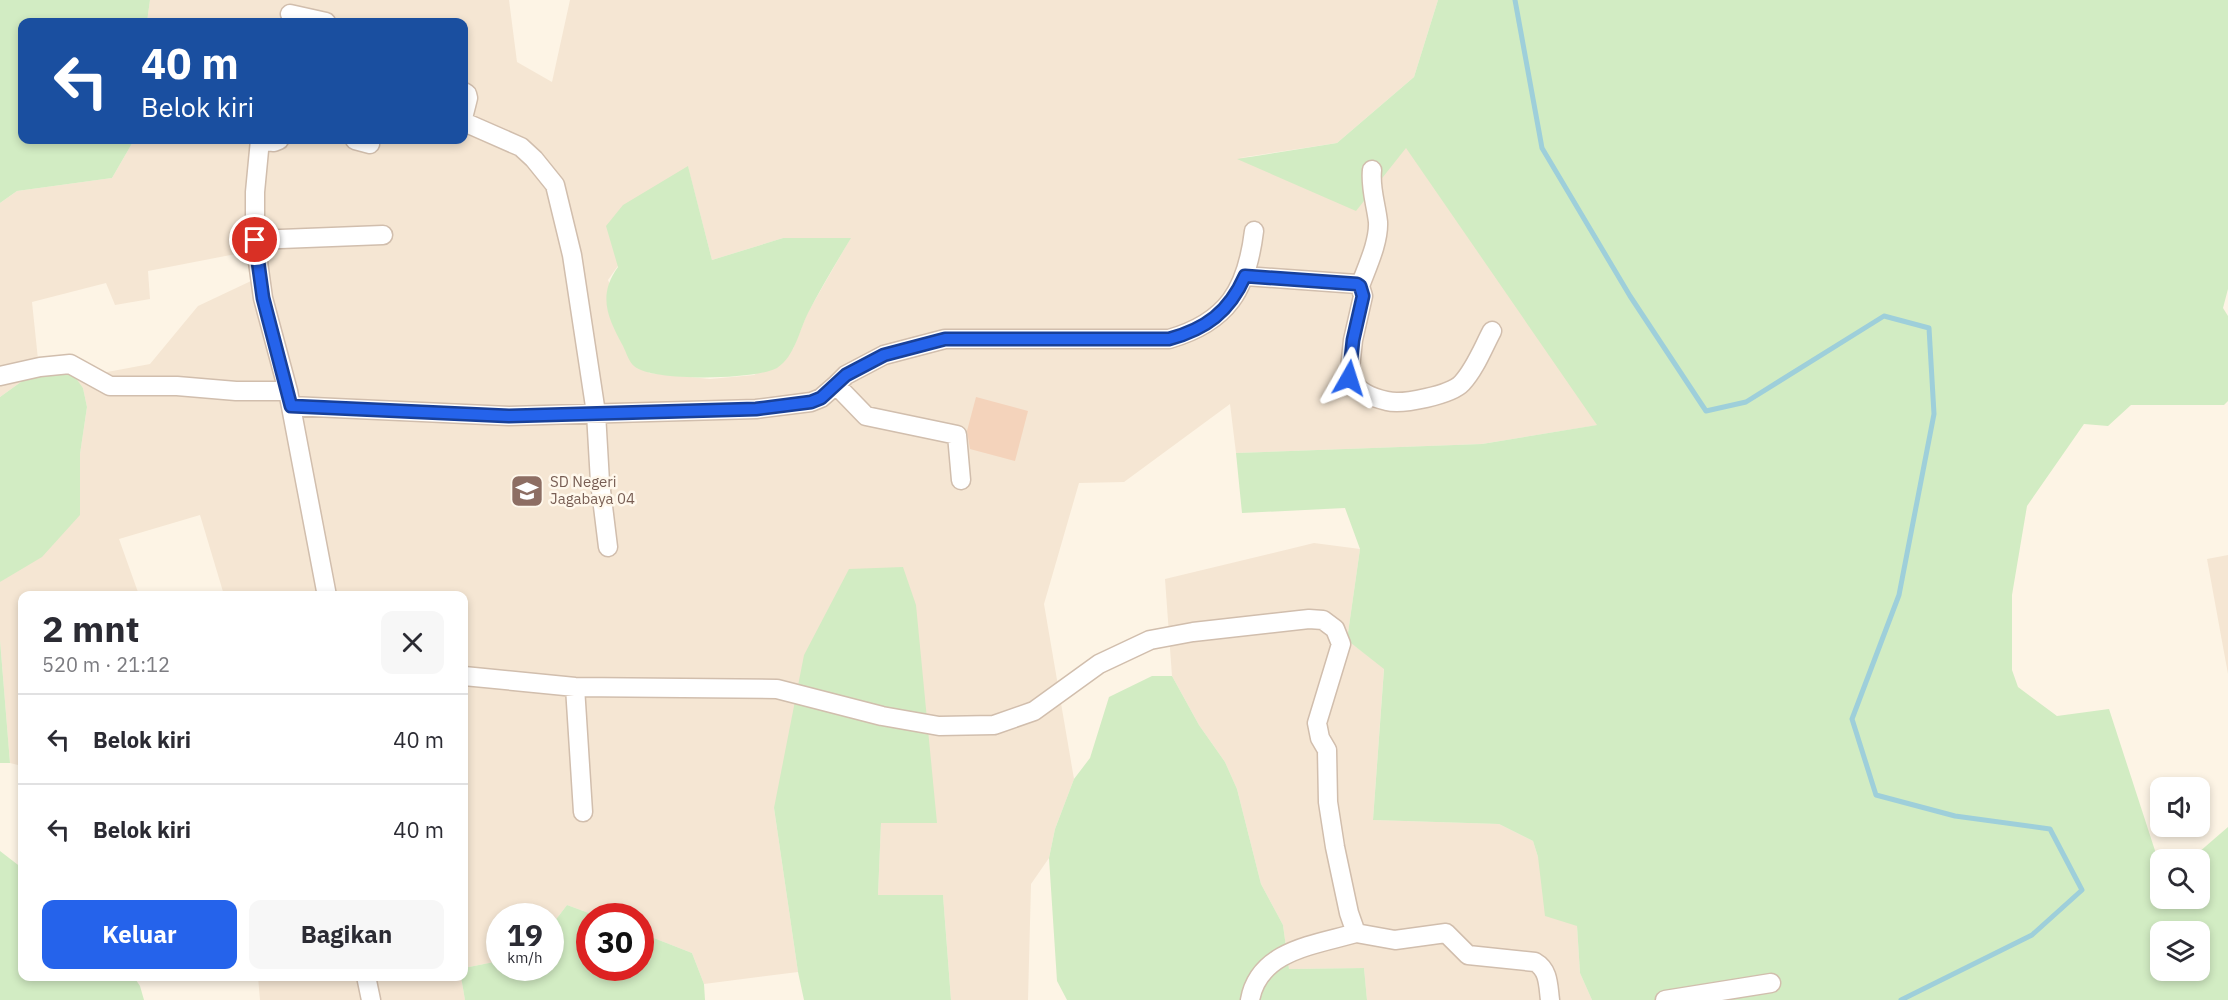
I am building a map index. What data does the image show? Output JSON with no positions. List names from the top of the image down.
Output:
{
  "places": {
    "school or university": ["SD Negeri Jagabaya 04"]
  },
  "page": {
    "turn": ["40 m", "Belok kiri"],
    "heading": ["2 mnt", "520 m · 21:12"],
    "list": [
      {
        "name": "Belok kiri",
        "value": "40 m"
      },
      {
        "name": "Belok kiri",
        "value": "40 m"
      }
    ],
    "buttons": ["Keluar", "Bagikan"],
    "speed": "19 km/h",
    "limit": "30"
  }
}
